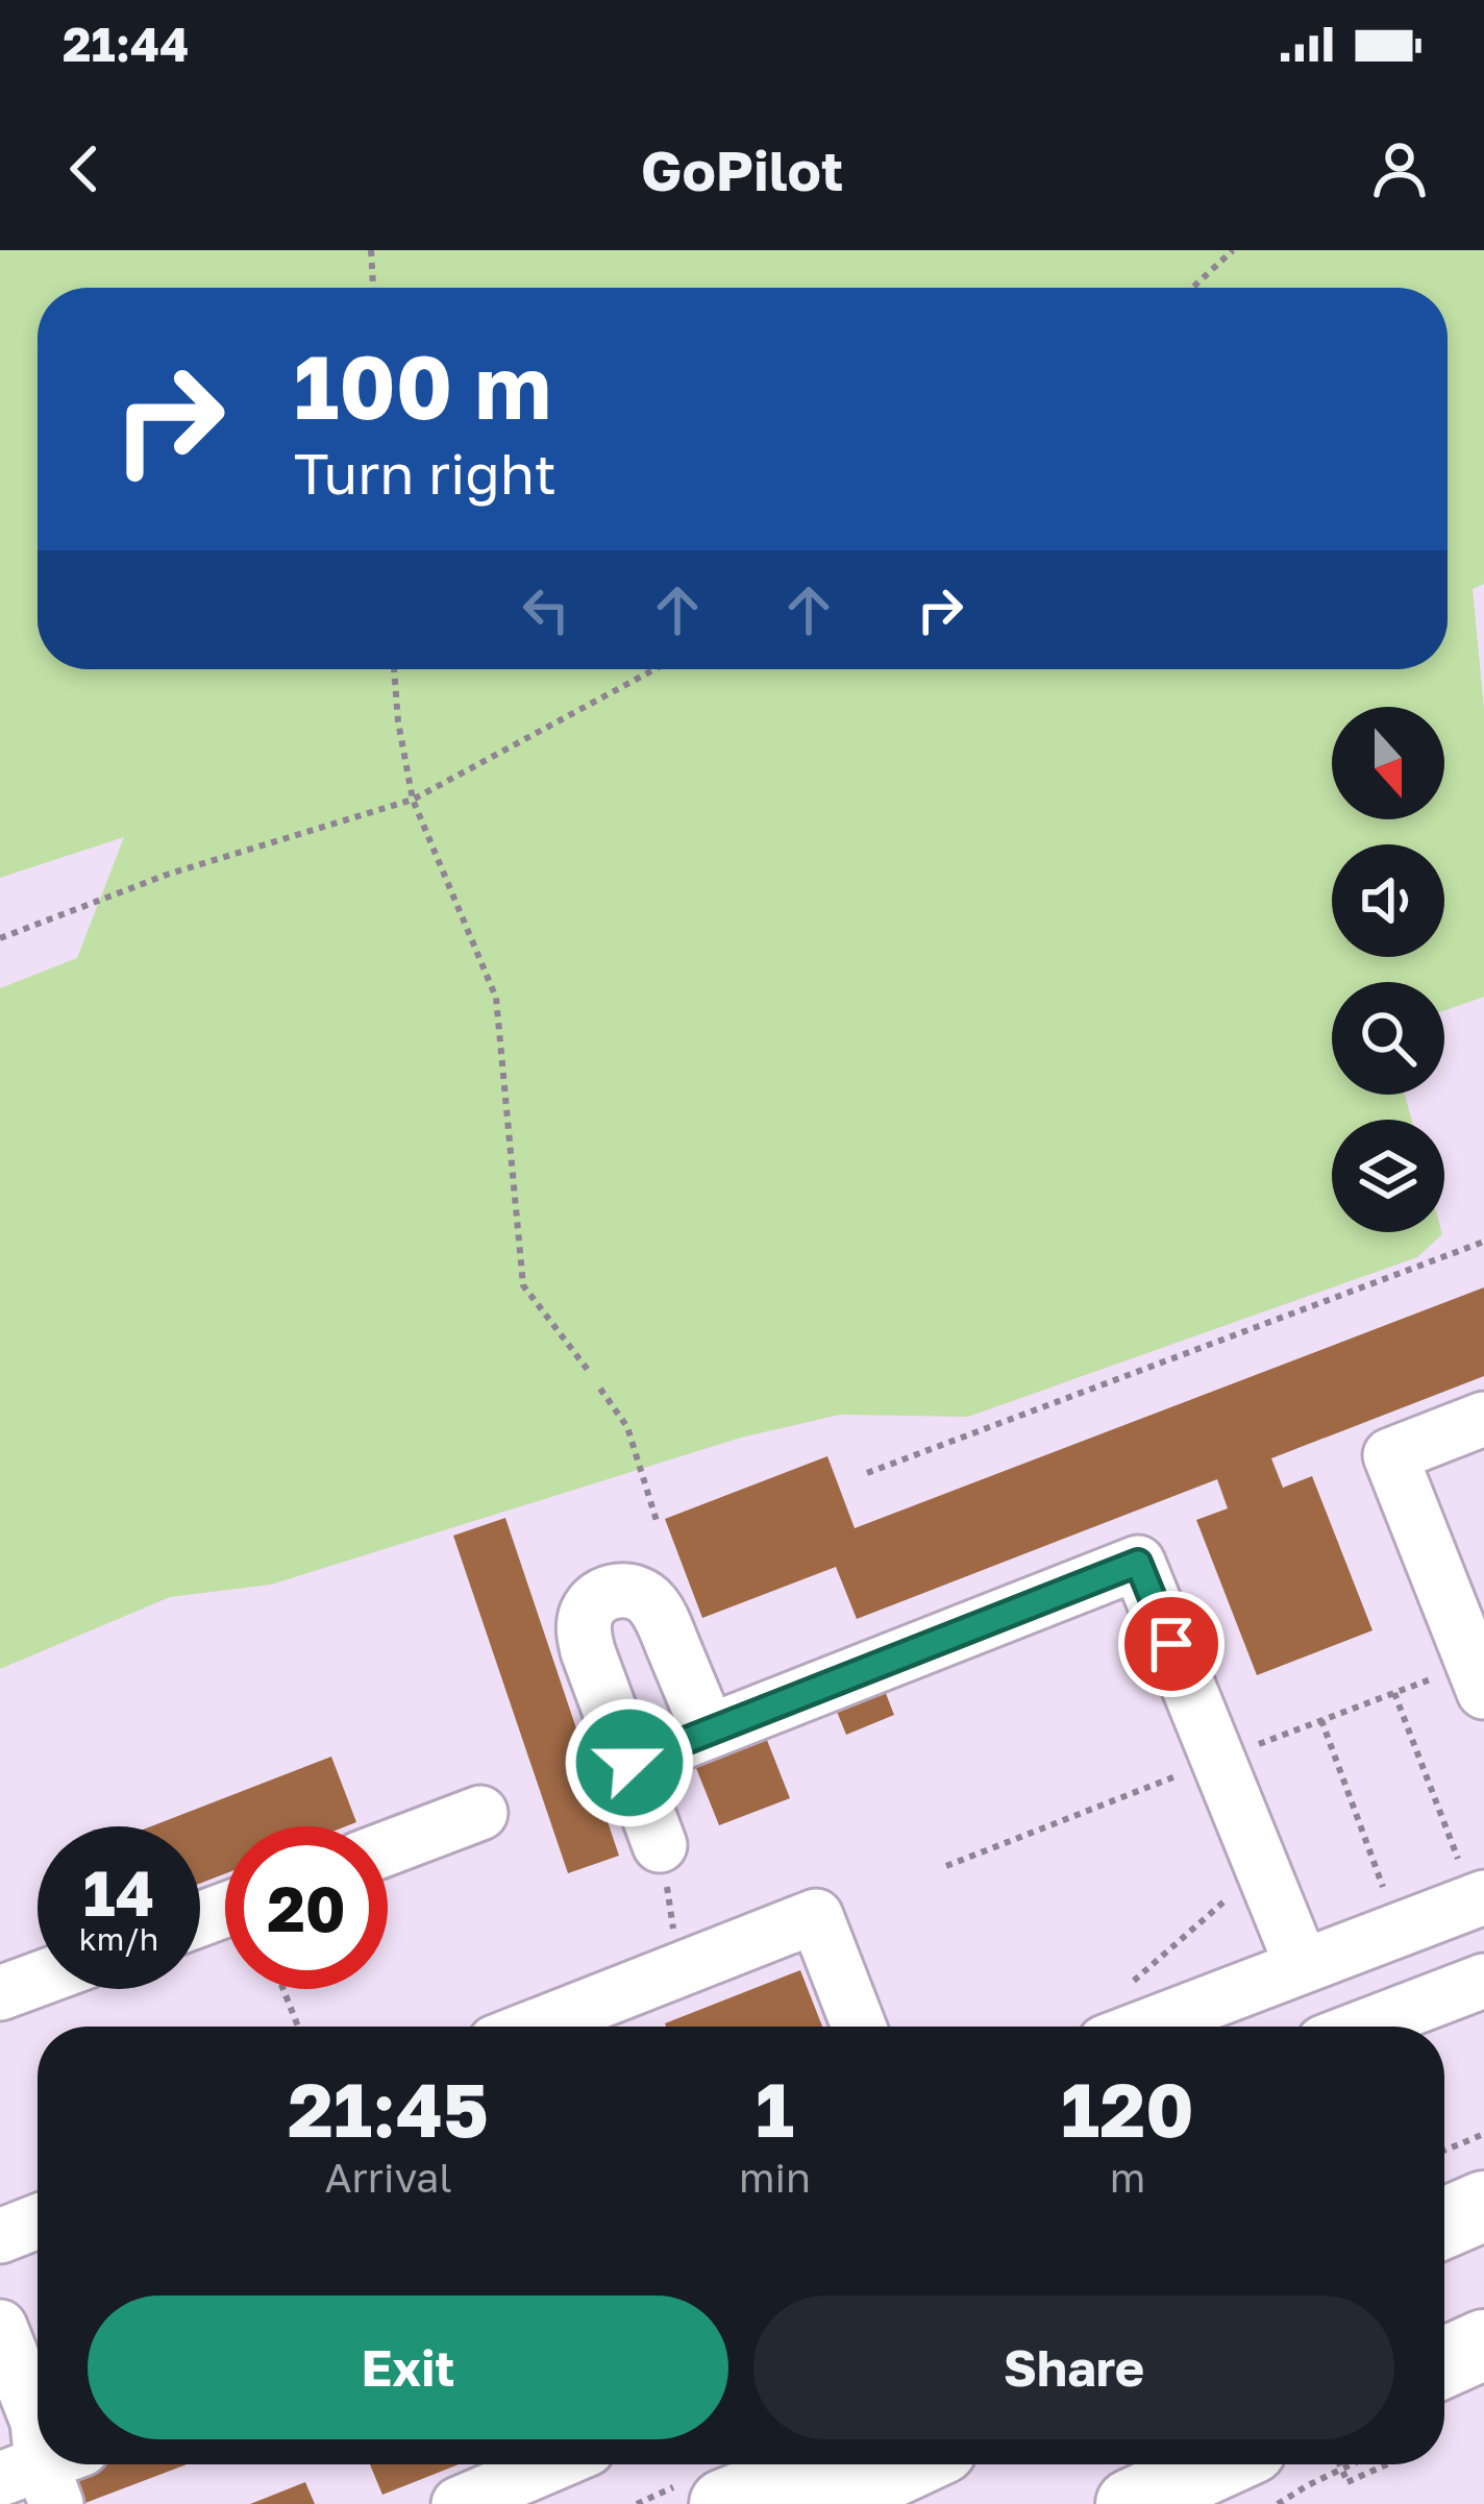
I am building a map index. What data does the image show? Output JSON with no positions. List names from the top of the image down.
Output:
{
  "north": "bottom",
  "page": {
    "status": "21:44",
    "header": "GoPilot",
    "turn": ["100 m", "Turn right"],
    "speed": "14 km/h",
    "limit": "20",
    "eta": [
      "21:45",
      "Arrival",
      "1",
      "min",
      "120",
      "m"
    ],
    "buttons": ["Exit", "Share"]
  }
}
